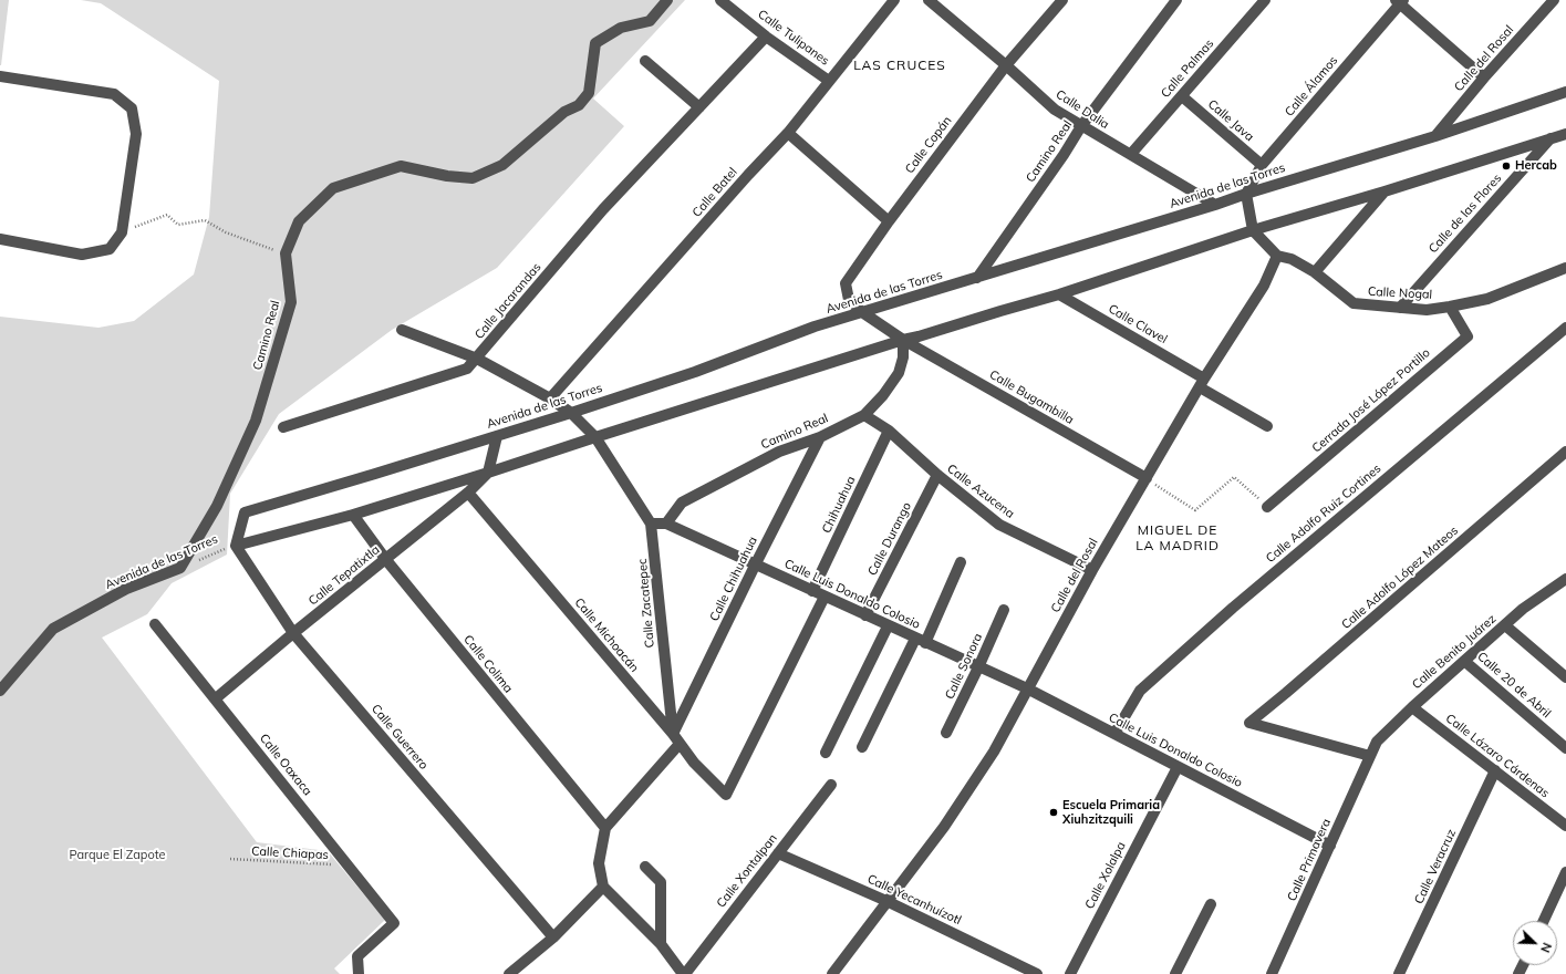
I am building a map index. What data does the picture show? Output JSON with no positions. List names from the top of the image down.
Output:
{
  "streets": {
    "street": [
      "Calle Tulipanes",
      "Calle del Rosal",
      "Calle Palmas",
      "Calle Álamos",
      "Calle Dalia",
      "Calle Java",
      "Calle Copán",
      "Camino Real",
      "Avenida de las Torres",
      "Calle Batel",
      "Calle de las Flores",
      "Calle Nogal",
      "Calle Jacarandas",
      "Calle Clavel",
      "Calle Bugambilla",
      "Cerrada José López Portillo",
      "Calle Azucena",
      "Chihuahua",
      "Calle Adolfo Ruiz Cortines",
      "Calle Durango",
      "Calle Tepatixtla",
      "Calle Adolfo López Mateos",
      "Calle Chihuahua",
      "Calle Luis Donaldo Colosio",
      "Calle Zacatepec",
      "Calle Michoacán",
      "Calle Benito Juárez",
      "Calle Colima",
      "Calle Sonora",
      "Calle 20 de Abril",
      "Calle Guerrero",
      "Calle Lázaro Cárdenas",
      "Calle Oaxaca",
      "Calle Primavera",
      "Calle Veracruz",
      "Calle Xontalpan",
      "Calle Xolalpa",
      "Calle Yecanhuízotl"
    ],
    "path": ["Calle Chiapas"]
  },
  "crossings": [
    ["Calle Tulipanes", "Calle Batel"],
    ["Calle Tulipanes", "Calle Jacarandas"],
    ["Calle del Rosal", "Avenida de las Torres"],
    ["Calle del Rosal", "Calle Nogal"],
    ["Calle del Rosal", "Calle Clavel"],
    ["Calle del Rosal", "Calle Bugambilla"],
    ["Calle del Rosal", "Calle Azucena"],
    ["Calle del Rosal", "Calle Luis Donaldo Colosio"],
    ["Calle del Rosal", "Calle Yecanhuízotl"],
    ["Calle Palmas", "Calle Dalia"],
    ["Calle Palmas", "Calle Java"],
    ["Calle Álamos", "Calle Java"],
    ["Calle Álamos", "Avenida de las Torres"],
    ["Calle Dalia", "Calle Copán"],
    ["Calle Dalia", "Camino Real"],
    ["Calle Dalia", "Avenida de las Torres"],
    ["Calle Copán", "Avenida de las Torres"],
    ["Calle Copán", "Calle Bugambilla"],
    ["Camino Real", "Avenida de las Torres"],
    ["Camino Real", "Calle Bugambilla"],
    ["Camino Real", "Calle Azucena"],
    ["Camino Real", "Calle Chihuahua"],
    ["Camino Real", "Calle Luis Donaldo Colosio"],
    ["Avenida de las Torres", "Calle de las Flores"],
    ["Avenida de las Torres", "Calle Nogal"],
    ["Avenida de las Torres", "Calle Clavel"],
    ["Avenida de las Torres", "Calle Bugambilla"],
    ["Avenida de las Torres", "Calle Tepatixtla"],
    ["Avenida de las Torres", "Calle Colima"],
    ["Avenida de las Torres", "Calle Guerrero"],
    ["Calle de las Flores", "Calle Nogal"],
    ["Calle Nogal", "Cerrada José López Portillo"],
    ["Calle Azucena", "Chihuahua"],
    ["Calle Azucena", "Calle Durango"],
    ["Chihuahua", "Calle Luis Donaldo Colosio"],
    ["Calle Adolfo Ruiz Cortines", "Calle Luis Donaldo Colosio"],
    ["Calle Durango", "Calle Luis Donaldo Colosio"],
    ["Calle Tepatixtla", "Calle Michoacán"],
    ["Calle Tepatixtla", "Calle Colima"],
    ["Calle Tepatixtla", "Calle Guerrero"],
    ["Calle Tepatixtla", "Calle Oaxaca"],
    ["Calle Adolfo López Mateos", "Calle Benito Juárez"],
    ["Calle Adolfo López Mateos", "Calle Primavera"],
    ["Calle Chihuahua", "Calle Luis Donaldo Colosio"],
    ["Calle Chihuahua", "Calle Zacatepec"],
    ["Calle Chihuahua", "Calle Michoacán"],
    ["Calle Luis Donaldo Colosio", "Calle Zacatepec"],
    ["Calle Luis Donaldo Colosio", "Calle Michoacán"],
    ["Calle Luis Donaldo Colosio", "Calle Sonora"],
    ["Calle Luis Donaldo Colosio", "Calle Primavera"],
    ["Calle Luis Donaldo Colosio", "Calle Xolalpa"],
    ["Calle Zacatepec", "Calle Michoacán"],
    ["Calle Benito Juárez", "Calle 20 de Abril"],
    ["Calle Benito Juárez", "Calle Lázaro Cárdenas"],
    ["Calle Benito Juárez", "Calle Primavera"],
    ["Calle Lázaro Cárdenas", "Calle Veracruz"],
    ["Calle Oaxaca", "Calle Chiapas"],
    ["Calle Xontalpan", "Calle Yecanhuízotl"]
  ],
  "districts": ["LAS CRUCES", "MIGUEL DE LA MADRID"],
  "parks": ["Parque El Zapote"],
  "places": ["Hercab", "Escuela Primaria Xiuhzitzquili"],
  "north": "bottom right"
}
